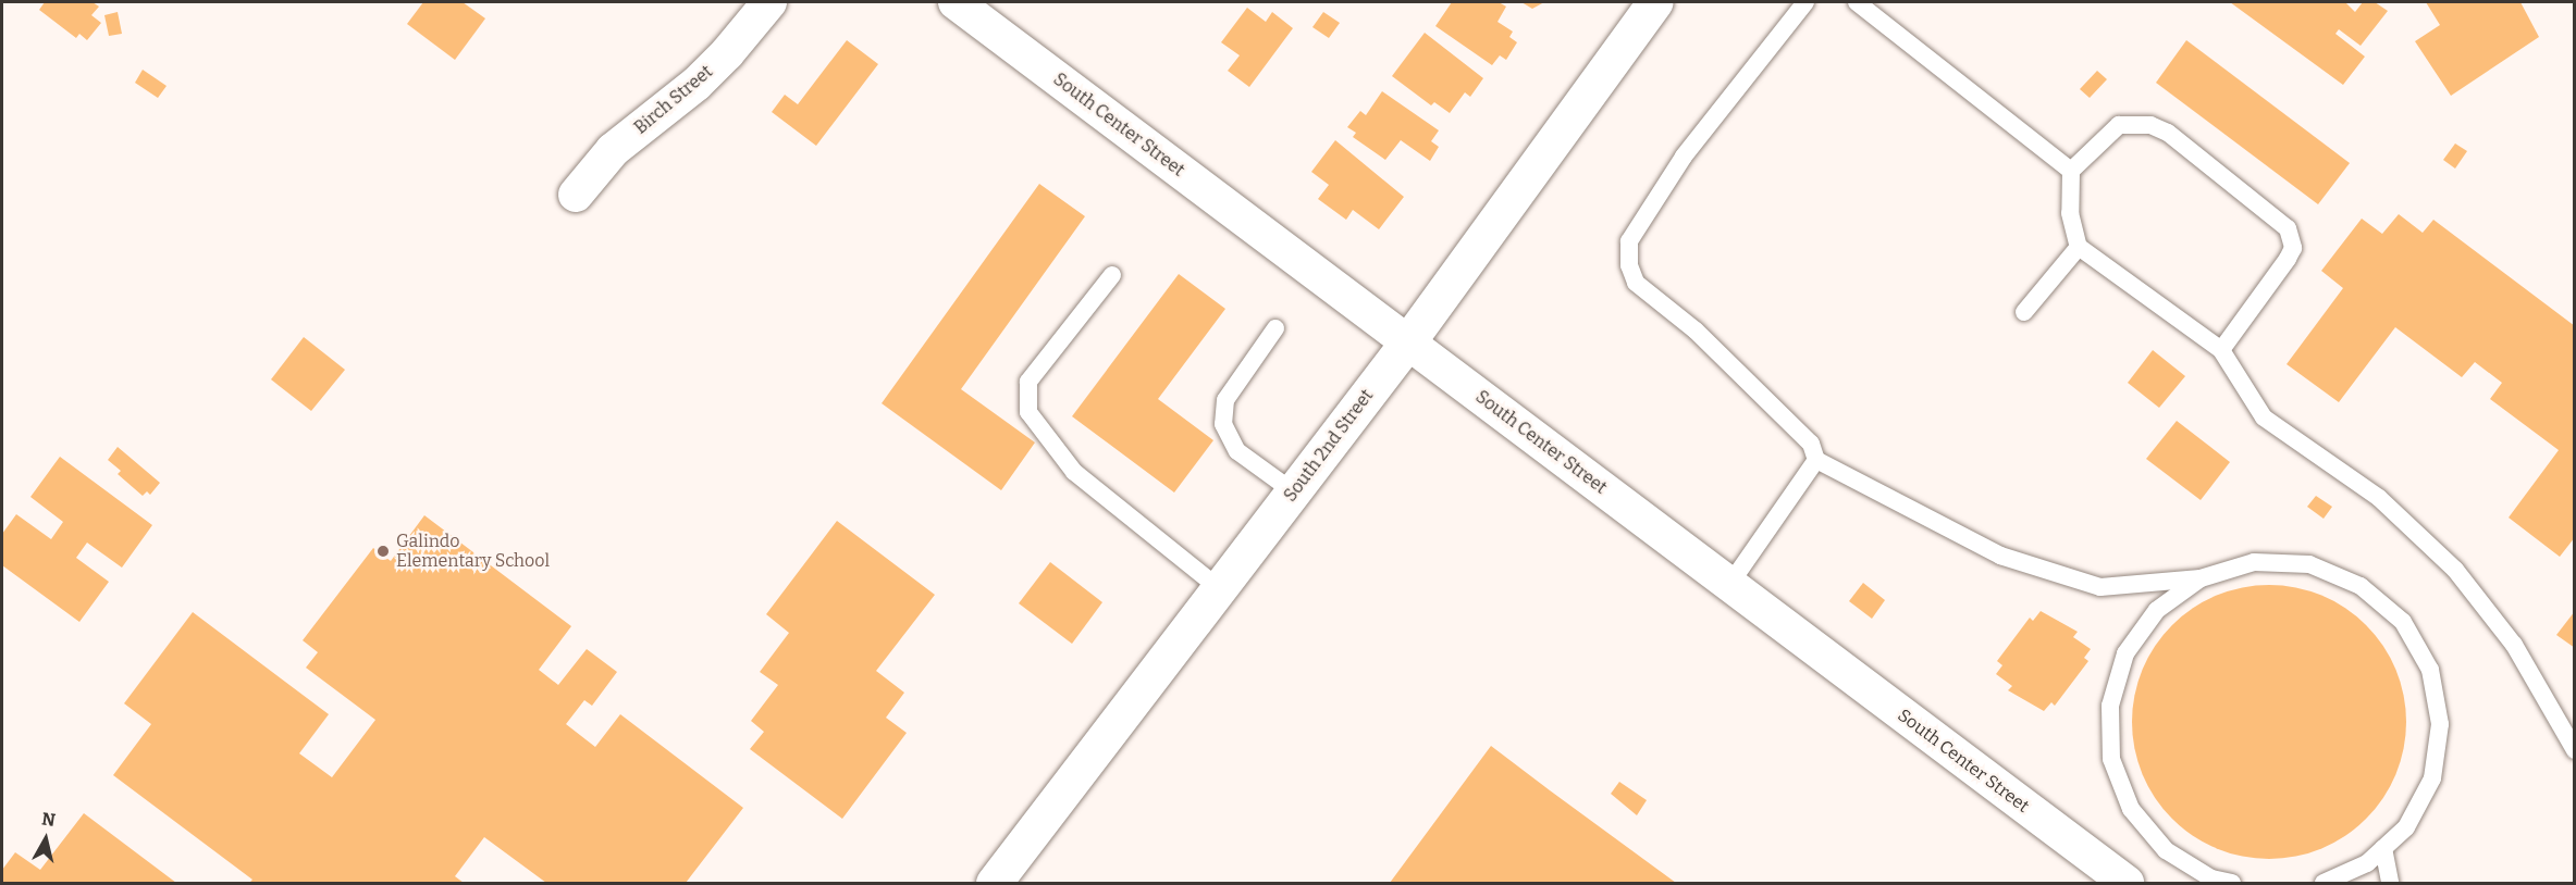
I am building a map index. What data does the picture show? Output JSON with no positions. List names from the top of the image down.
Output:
{
  "streets": {
    "street": ["Birch Street", "South Center Street", "South 2nd Street"]
  },
  "crossings": [
    ["South Center Street", "South 2nd Street"]
  ],
  "places": ["Galindo Elementary School"],
  "north": "top"
}
